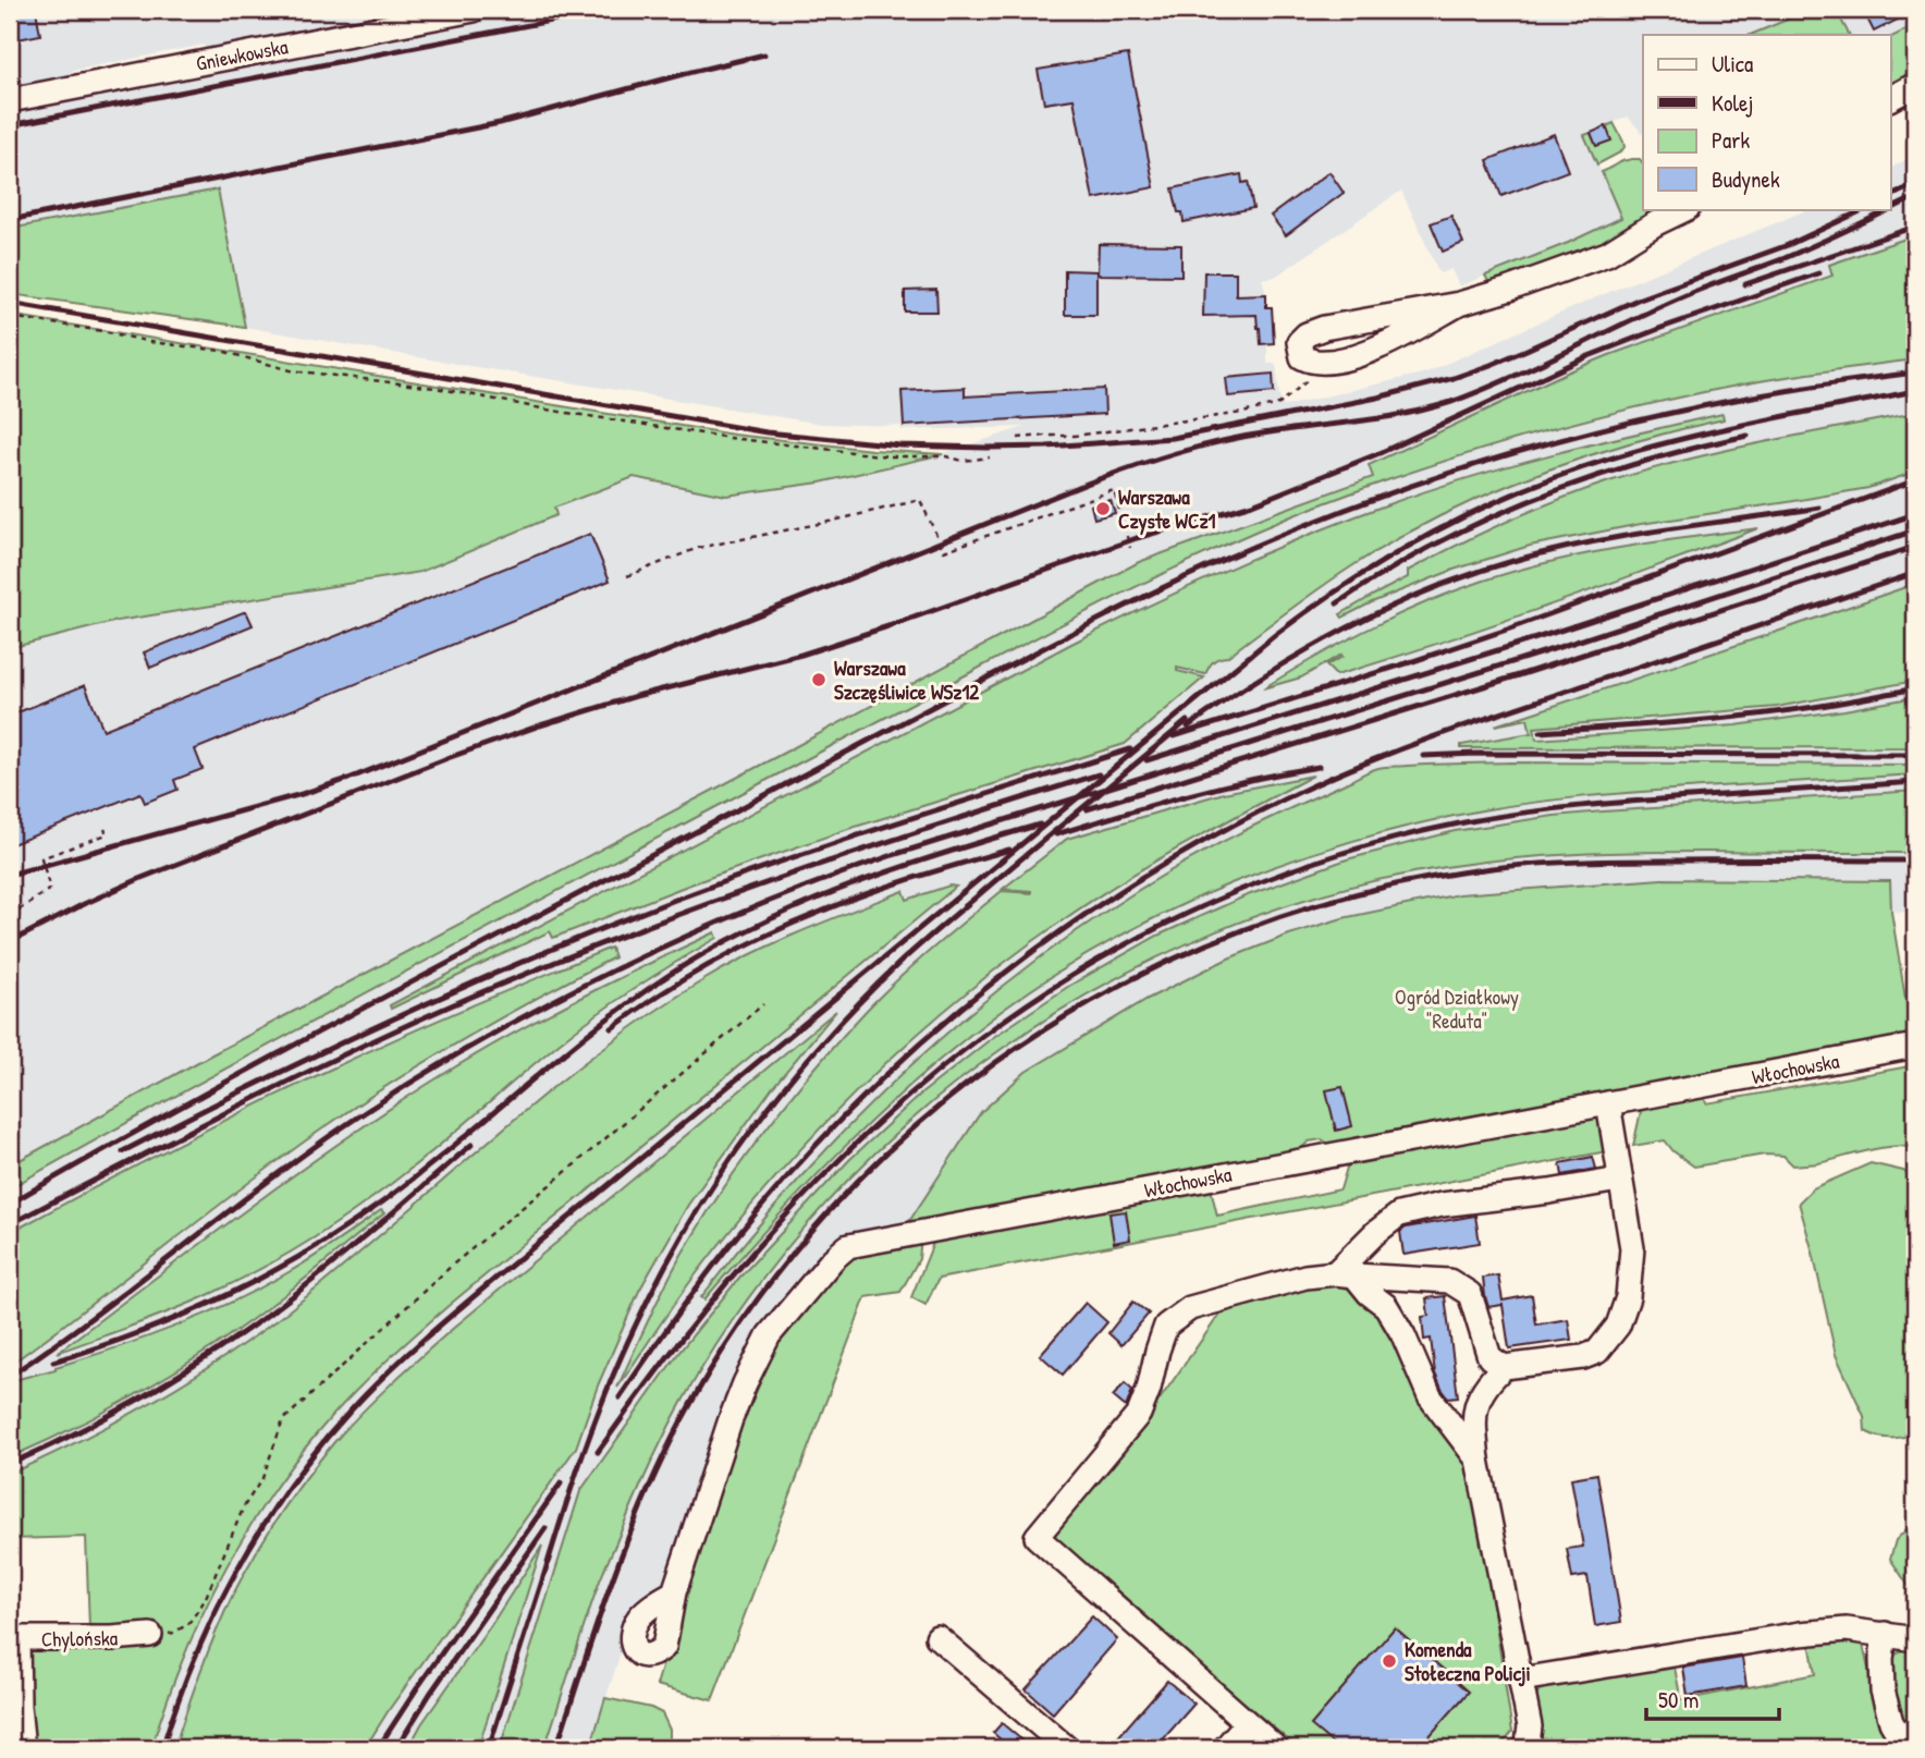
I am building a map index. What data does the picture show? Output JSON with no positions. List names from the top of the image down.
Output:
{
  "streets": {
    "street": ["Gniewkowska", "Włochowska", "Chylońska"]
  },
  "parks": ["Ogród Działkowy \"Reduta\""],
  "places": ["Warszawa Czyste WCz1", "Warszawa Szczęśliwice WSz12", "Komenda Stołeczna Policji"],
  "legend": [
    "Ulica",
    "Kolej",
    "Park",
    "Budynek"
  ],
  "scale_bar": "50 m"
}
